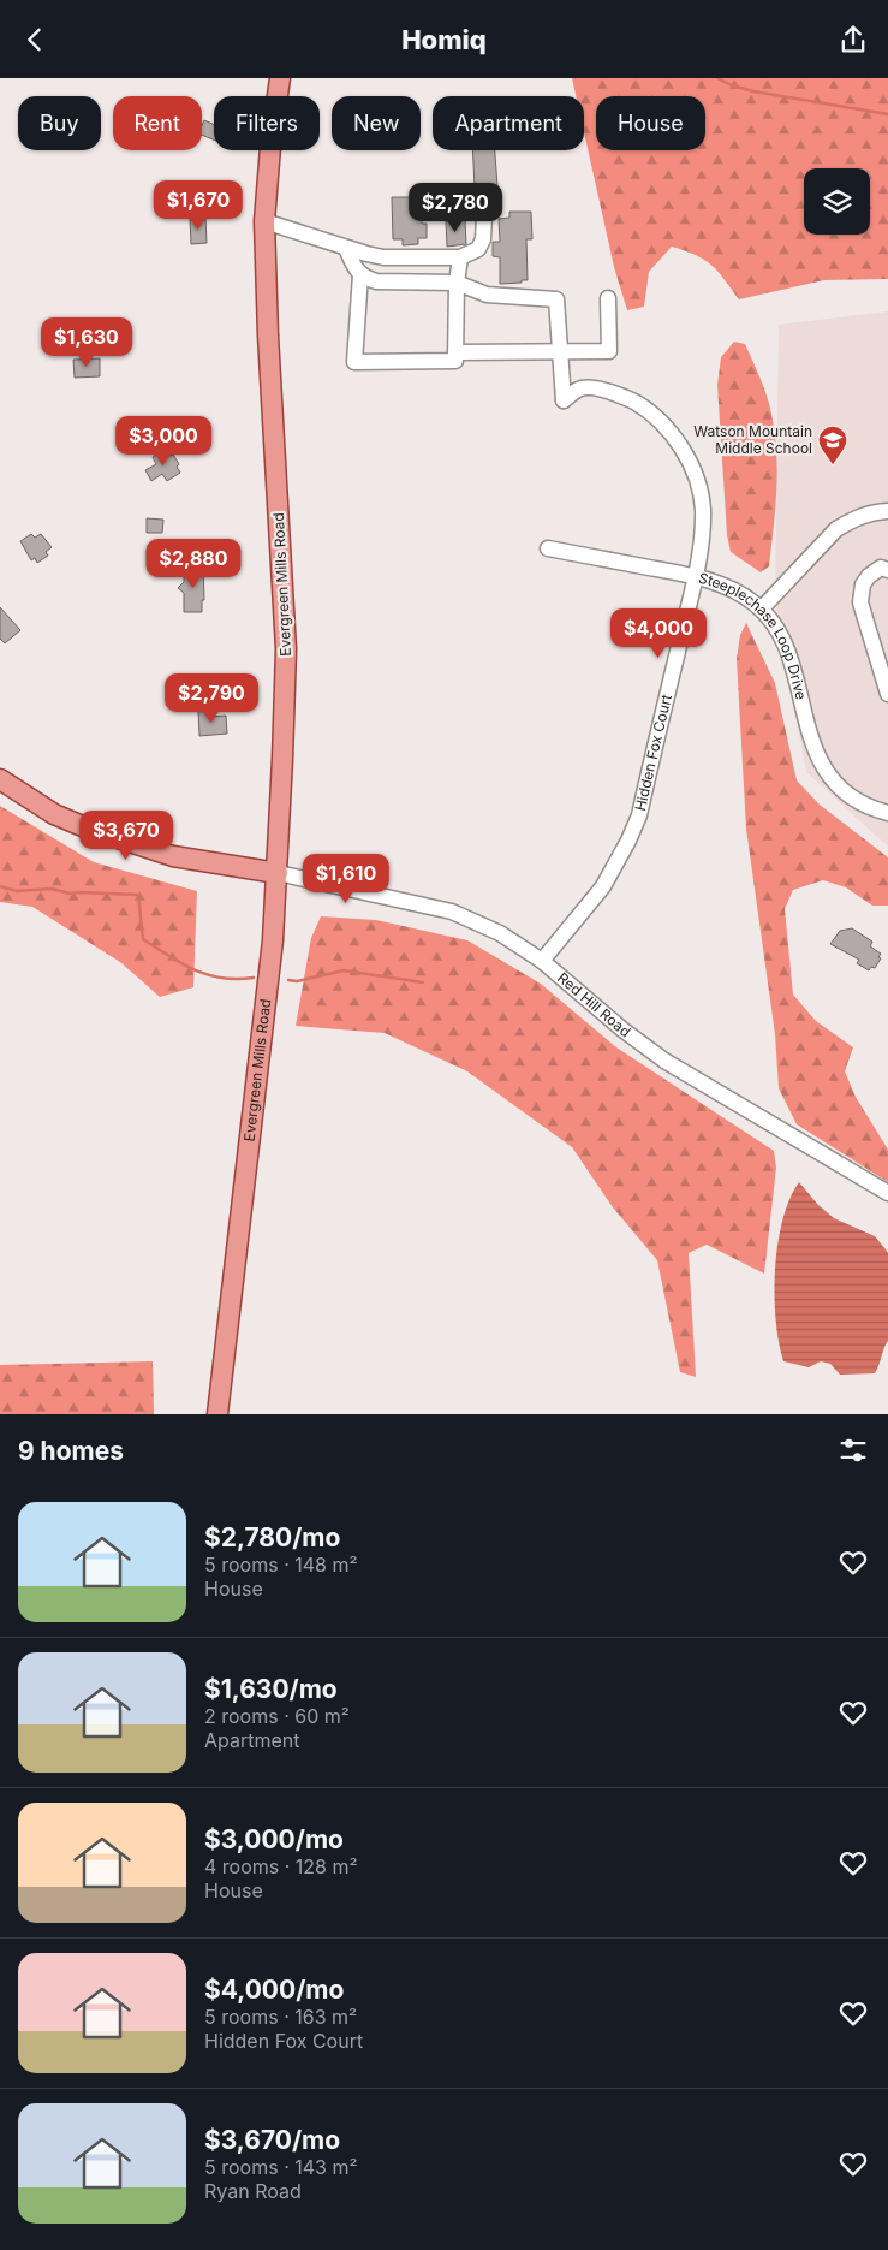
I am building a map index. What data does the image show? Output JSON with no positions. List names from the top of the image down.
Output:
{
  "streets": {
    "main road": ["Evergreen Mills Road"],
    "street": ["Steeplechase Loop Drive", "Hidden Fox Court", "Red Hill Road"]
  },
  "crossings": [
    ["Evergreen Mills Road", "Red Hill Road"],
    ["Steeplechase Loop Drive", "Hidden Fox Court"],
    ["Hidden Fox Court", "Red Hill Road"]
  ],
  "places": {
    "school or university": ["Watson Mountain Middle School"]
  },
  "page": {
    "header": "Homiq",
    "chip": [
      "Buy",
      "Rent",
      "Filters",
      "New",
      "Apartment",
      "House"
    ],
    "price": [
      "$1,670",
      "$2,780",
      "$1,630",
      "$3,000",
      "$2,880",
      "$4,000",
      "$2,790",
      "$3,670",
      "$1,610"
    ],
    "heading": "9 homes",
    "list": [
      {
        "name": "$2,780/mo",
        "note": "5 rooms · 148 m² · House"
      },
      {
        "name": "$1,630/mo",
        "note": "2 rooms · 60 m² · Apartment"
      },
      {
        "name": "$3,000/mo",
        "note": "4 rooms · 128 m² · House"
      },
      {
        "name": "$4,000/mo",
        "note": "5 rooms · 163 m² · Hidden Fox Court"
      },
      {
        "name": "$3,670/mo",
        "note": "5 rooms · 143 m² · Ryan Road"
      }
    ]
  }
}
